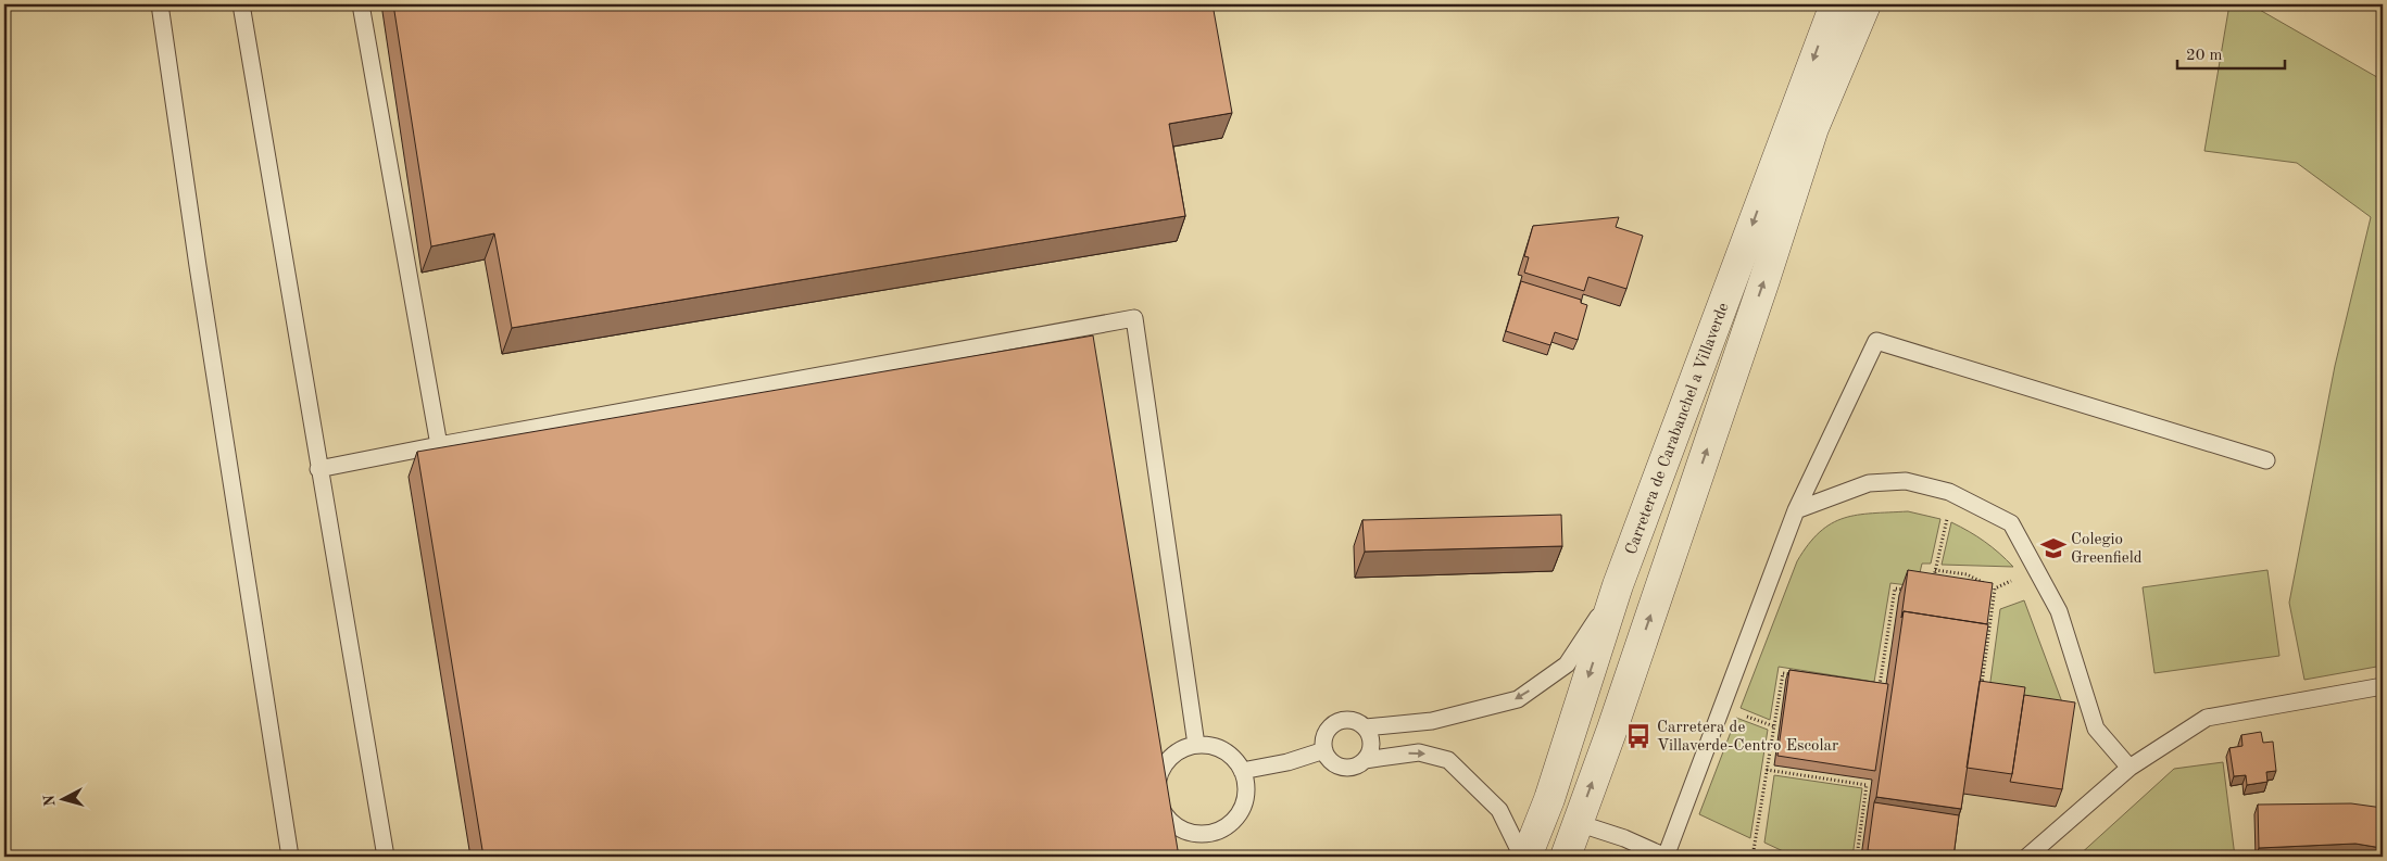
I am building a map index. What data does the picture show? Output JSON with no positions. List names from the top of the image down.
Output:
{
  "streets": {
    "street": ["Carretera de Carabanchel a Villaverde"]
  },
  "places": {
    "school or university": ["Colegio Greenfield"],
    "bus stop": ["Carretera de Villaverde-Centro Escolar"]
  },
  "scale_bar": "20 m",
  "north": "left"
}
